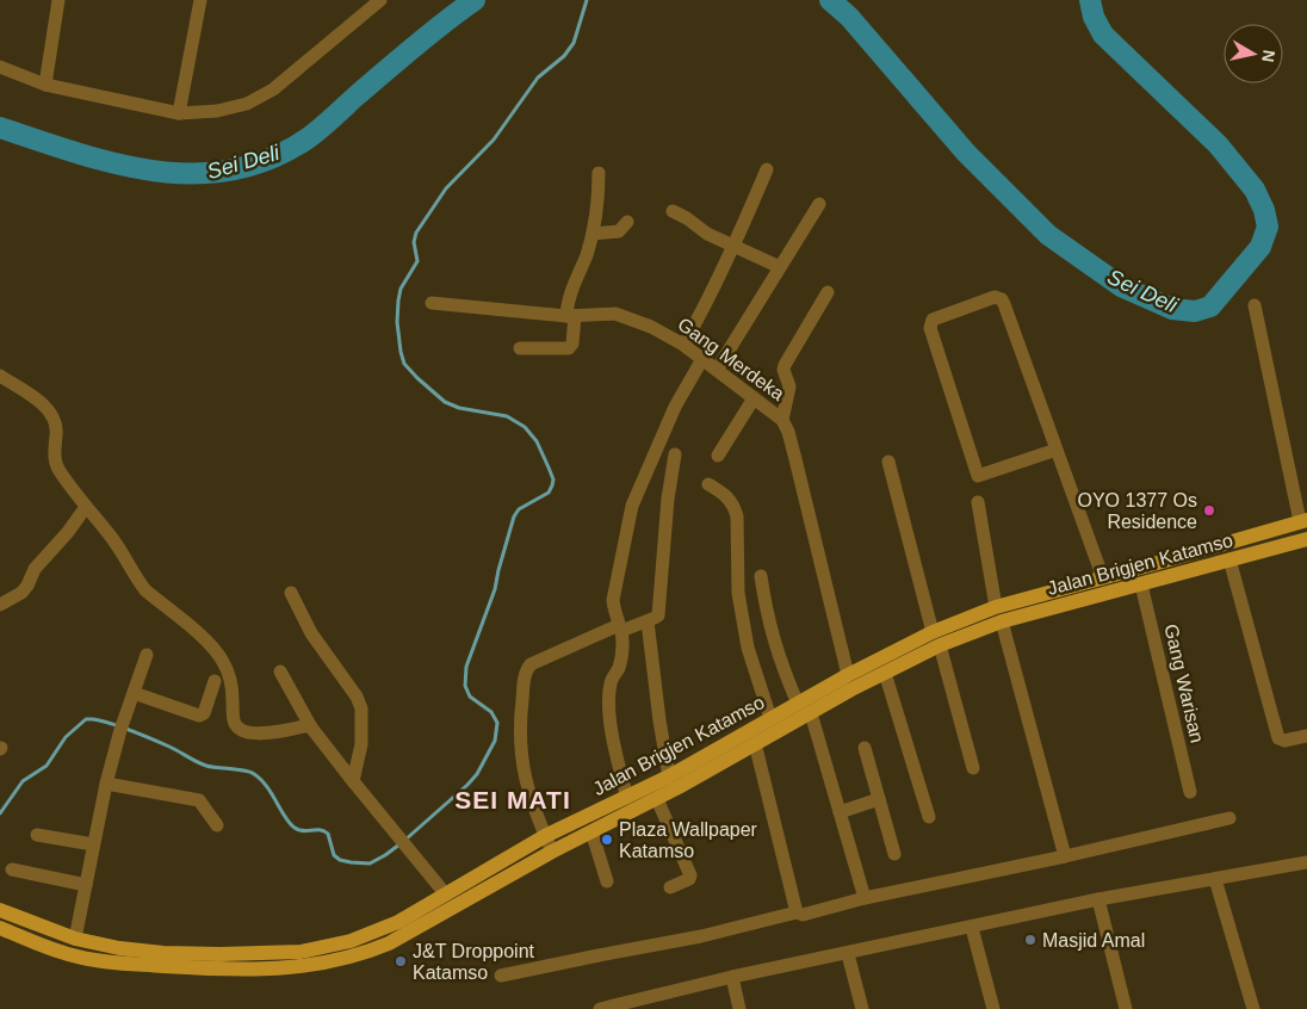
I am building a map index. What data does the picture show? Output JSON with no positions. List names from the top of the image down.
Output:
{
  "streets": {
    "main road": ["Jalan Brigjen Katamso"],
    "street": ["Gang Merdeka", "Gang Warisan"]
  },
  "crossings": [
    ["Gang Merdeka", "Jalan Brigjen Katamso"],
    ["Jalan Brigjen Katamso", "Gang Warisan"]
  ],
  "districts": ["SEI MATI"],
  "water": ["Sei Deli"],
  "places": [
    "OYO 1377 Os Residence",
    "Plaza Wallpaper Katamso",
    "Masjid Amal",
    "J&T Droppoint Katamso"
  ],
  "north": "right"
}
